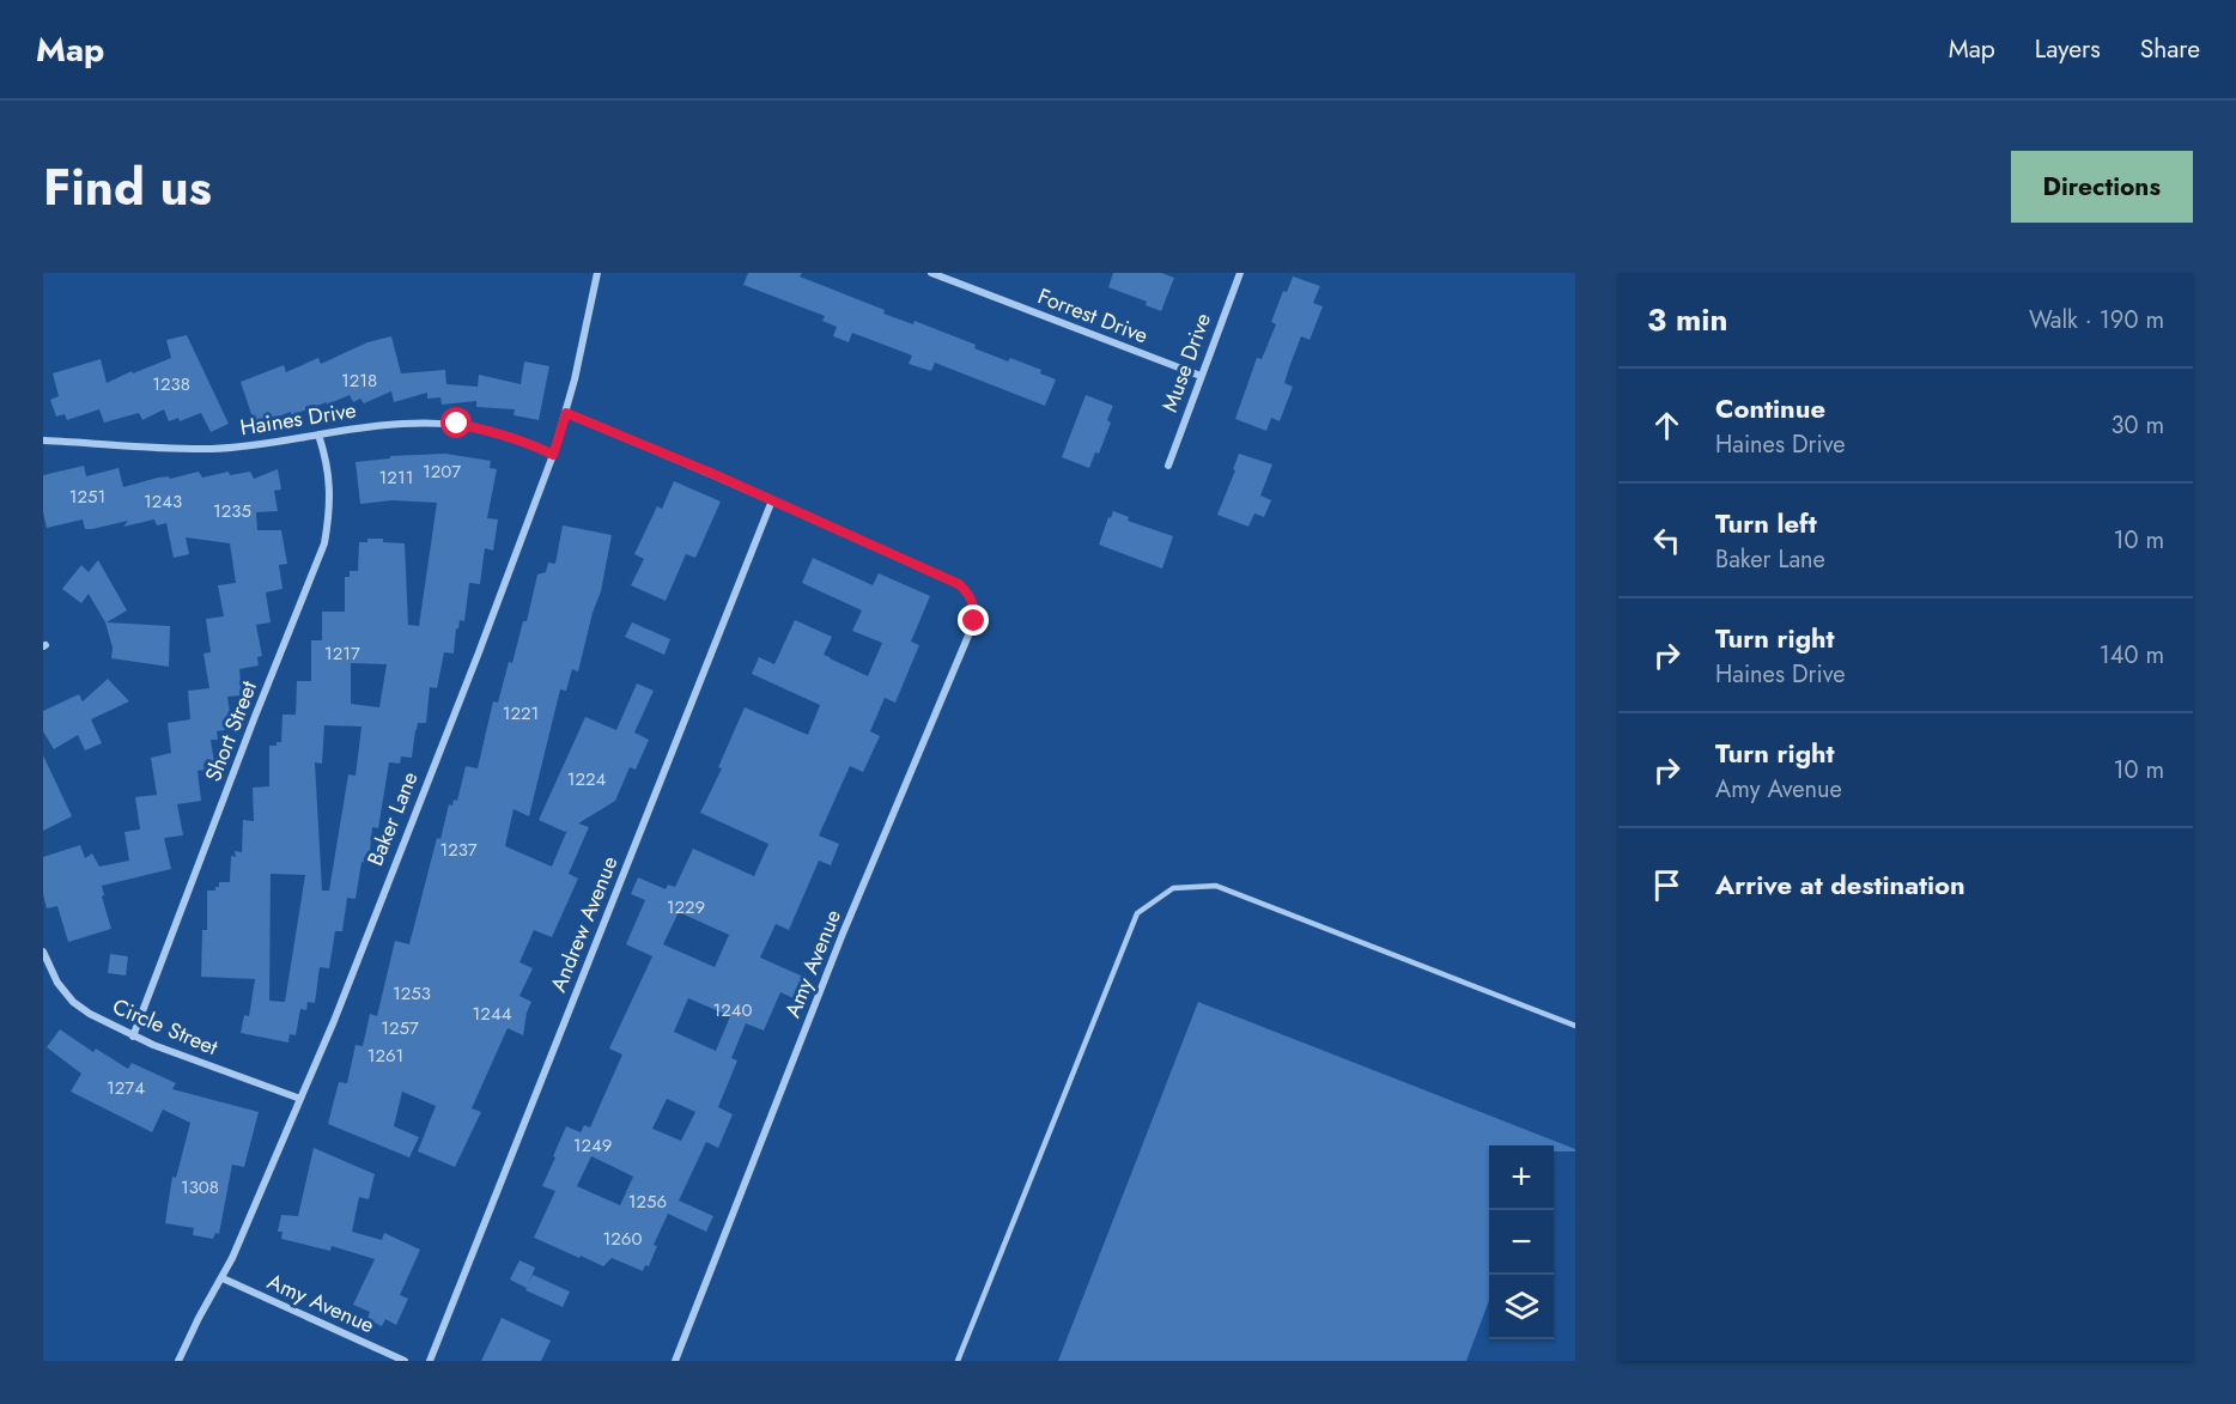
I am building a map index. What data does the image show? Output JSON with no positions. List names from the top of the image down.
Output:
{
  "streets": {
    "street": [
      "Forrest Drive",
      "Muse Drive",
      "Haines Drive",
      "Short Street",
      "Baker Lane",
      "Andrew Avenue",
      "Amy Avenue",
      "Circle Street"
    ]
  },
  "crossings": [
    ["Forrest Drive", "Muse Drive"],
    ["Haines Drive", "Short Street"],
    ["Haines Drive", "Baker Lane"],
    ["Short Street", "Circle Street"],
    ["Baker Lane", "Amy Avenue"],
    ["Baker Lane", "Circle Street"],
    ["Andrew Avenue", "Amy Avenue"]
  ],
  "house_numbers": [
    "1218",
    "1238",
    "1207",
    "1211",
    "1251",
    "1243",
    "1235",
    "1217",
    "1221",
    "1224",
    "1237",
    "1229",
    "1253",
    "1240",
    "1244",
    "1257",
    "1261",
    "1274",
    "1249",
    "1308",
    "1256",
    "1260"
  ],
  "page": {
    "header": "Map",
    "nav": ["Map", "Layers", "Share"],
    "title": "Find us",
    "buttons": "Directions",
    "heading": ["3 min", "Walk · 190 m"],
    "list": [
      ["Continue", "Haines Drive", "30 m"],
      ["Turn left", "Baker Lane", "10 m"],
      ["Turn right", "Haines Drive", "140 m"],
      ["Turn right", "Amy Avenue", "10 m"],
      "Arrive at destination"
    ],
    "map_buttons": ["+", "−"]
  }
}
